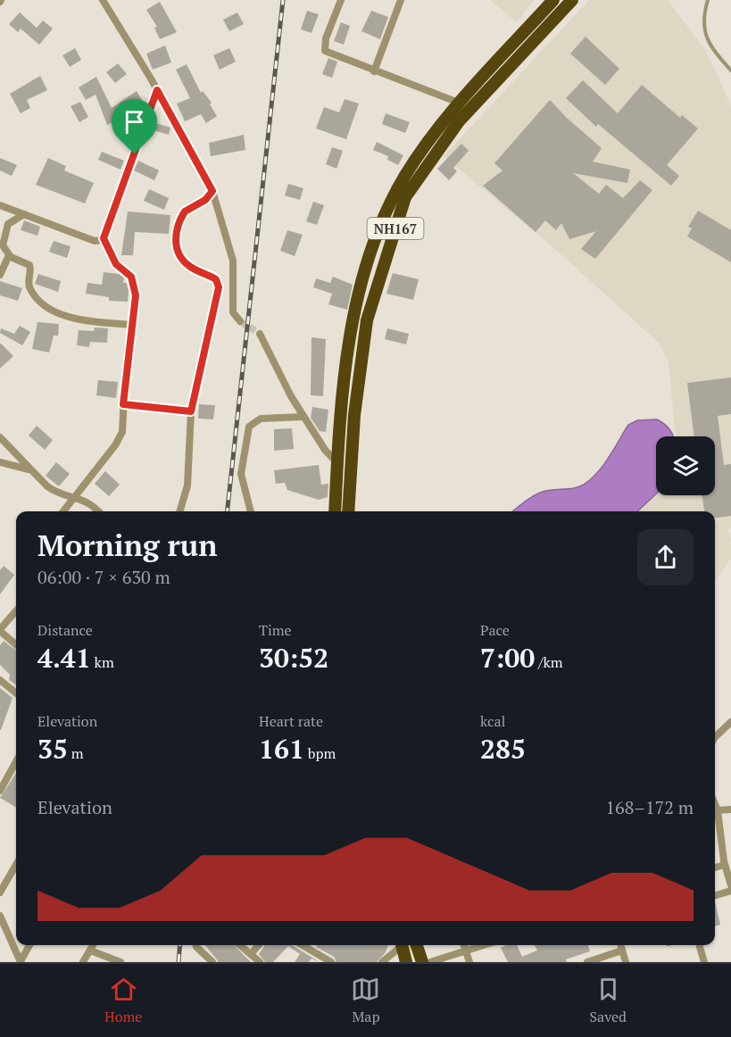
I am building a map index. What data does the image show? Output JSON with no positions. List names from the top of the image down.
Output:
{
  "streets": {
    "highway": ["NH167"]
  },
  "page": {
    "heading": ["Morning run", "06:00 · 7 × 630 m"],
    "stats": [
      ["Distance", "4.41 km"],
      ["Time", "30:52"],
      ["Pace", "7:00 /km"],
      ["Elevation", "35 m"],
      ["Heart rate", "161 bpm"],
      ["kcal", "285"]
    ],
    "chart": ["Elevation", "168–172 m"],
    "tabs": ["Home", "Map", "Saved"]
  }
}
